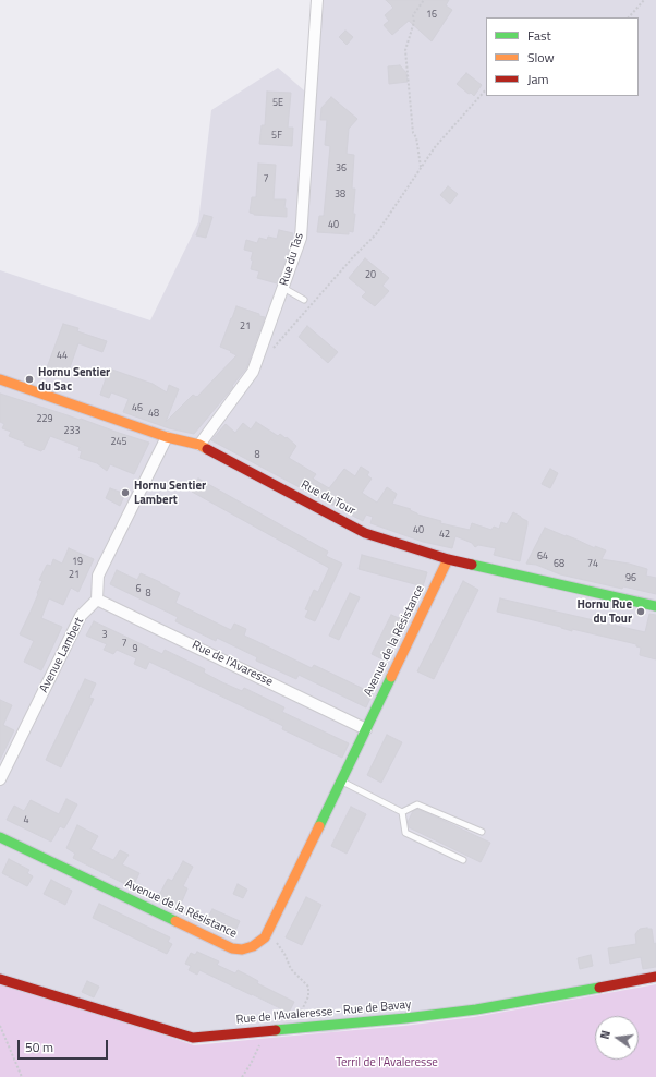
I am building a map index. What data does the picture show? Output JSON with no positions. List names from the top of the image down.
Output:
{
  "streets": {
    "street": [
      "Rue du Tas",
      "Rue du Tour",
      "Avenue de la Résistance",
      "Avenue Lambert",
      "Rue de l'Avaresse",
      "Rue de l'Avaleresse - Rue de Bavay"
    ]
  },
  "crossings": [
    ["Rue du Tas", "Rue du Tour"],
    ["Rue du Tour", "Avenue de la Résistance"],
    ["Avenue de la Résistance", "Rue de l'Avaresse"],
    ["Avenue Lambert", "Rue de l'Avaresse"]
  ],
  "parks": ["Terril de l'Avaleresse"],
  "places": ["Hornu Sentier du Sac", "Hornu Sentier Lambert", "Hornu Rue du Tour"],
  "house_numbers": [
    "16",
    "5E",
    "5F",
    "36",
    "7",
    "38",
    "40",
    "20",
    "21",
    "44",
    "46",
    "48",
    "229",
    "233",
    "245",
    "8",
    "40",
    "42",
    "64",
    "19",
    "68",
    "74",
    "21",
    "96",
    "6",
    "8",
    "3",
    "7",
    "9",
    "4"
  ],
  "legend": ["Fast", "Slow", "Jam"],
  "scale_bar": "50 m",
  "north": "left"
}
